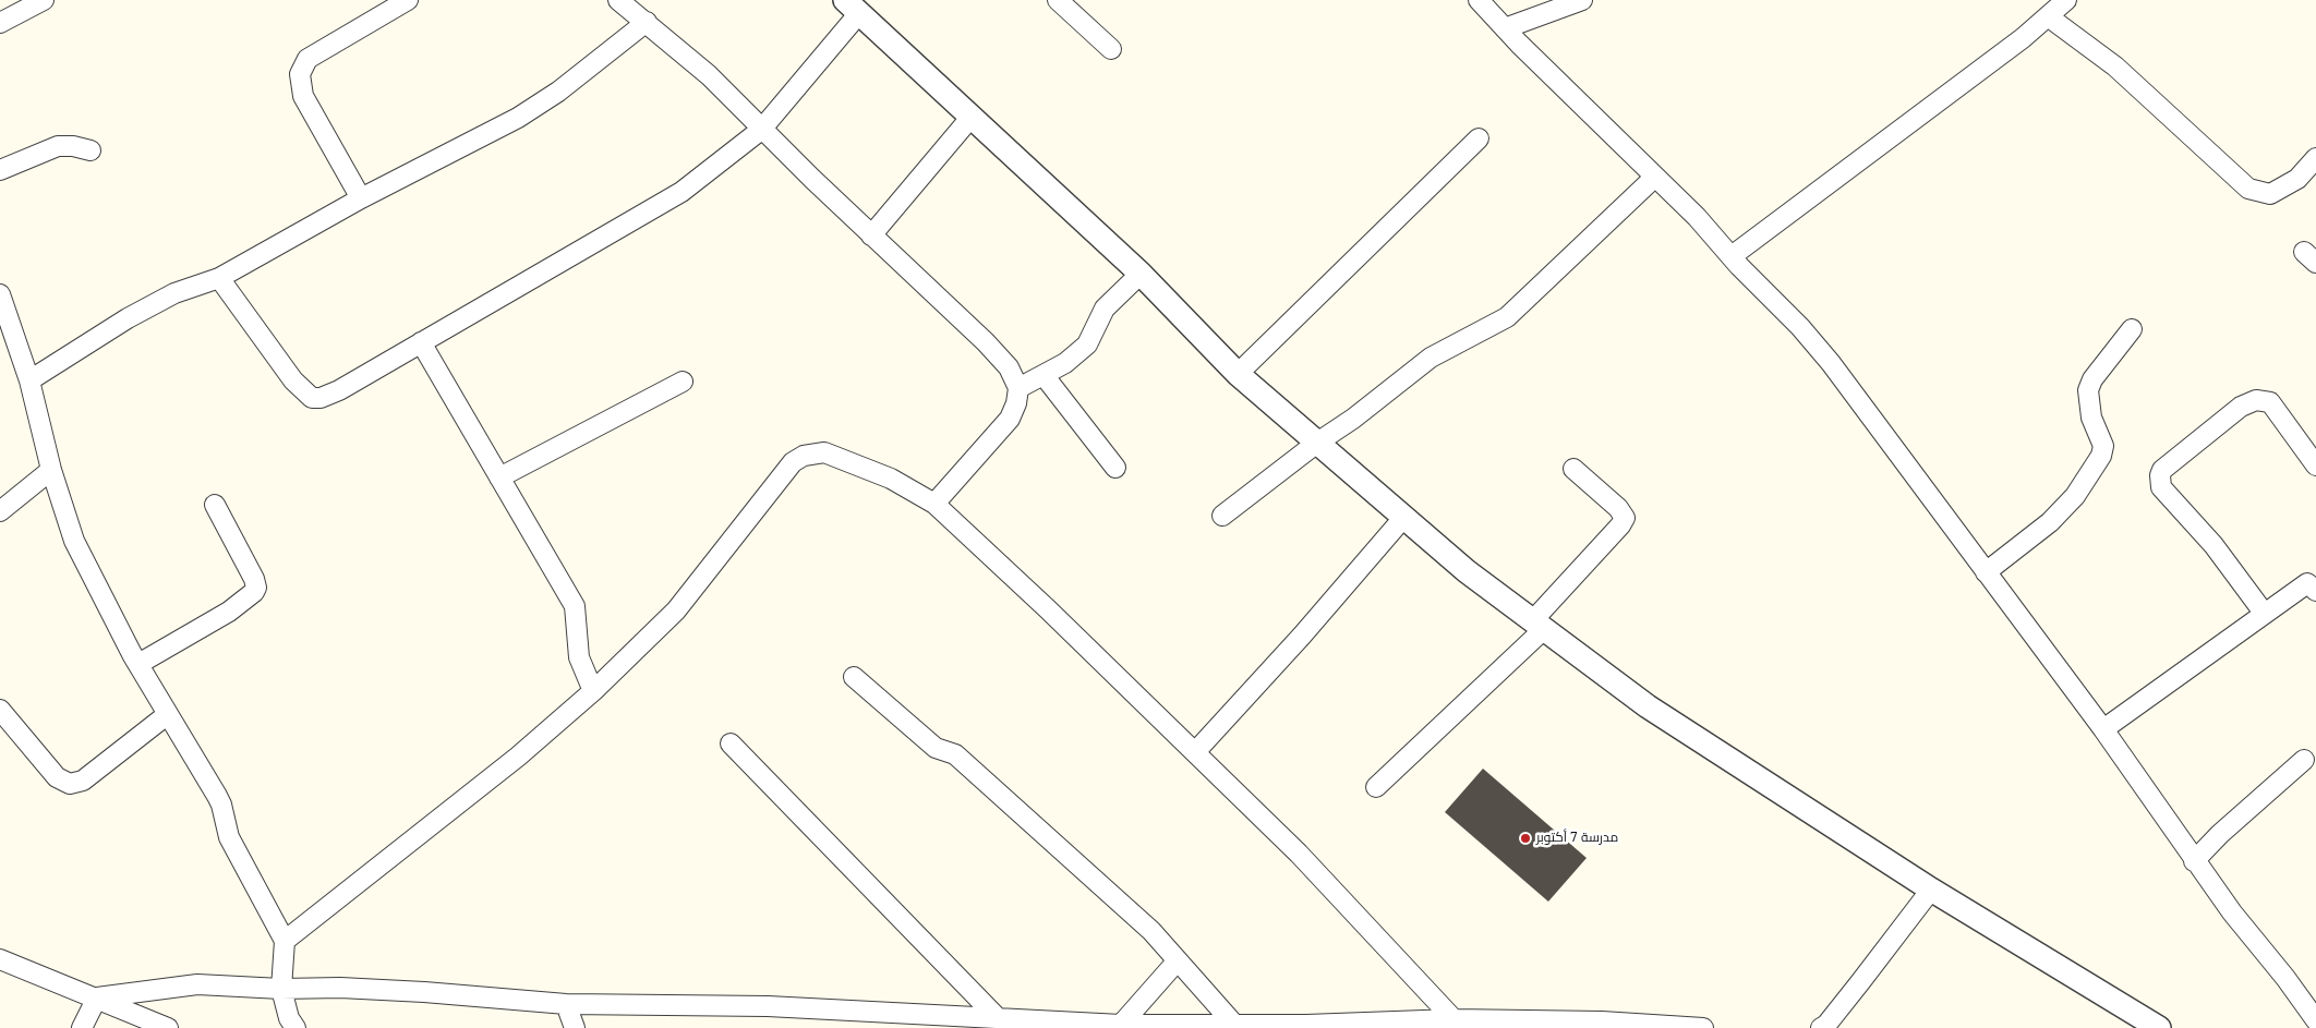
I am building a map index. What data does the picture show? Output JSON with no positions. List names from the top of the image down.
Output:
{
  "places": ["مدرسة 7 أكتوبر"]
}
